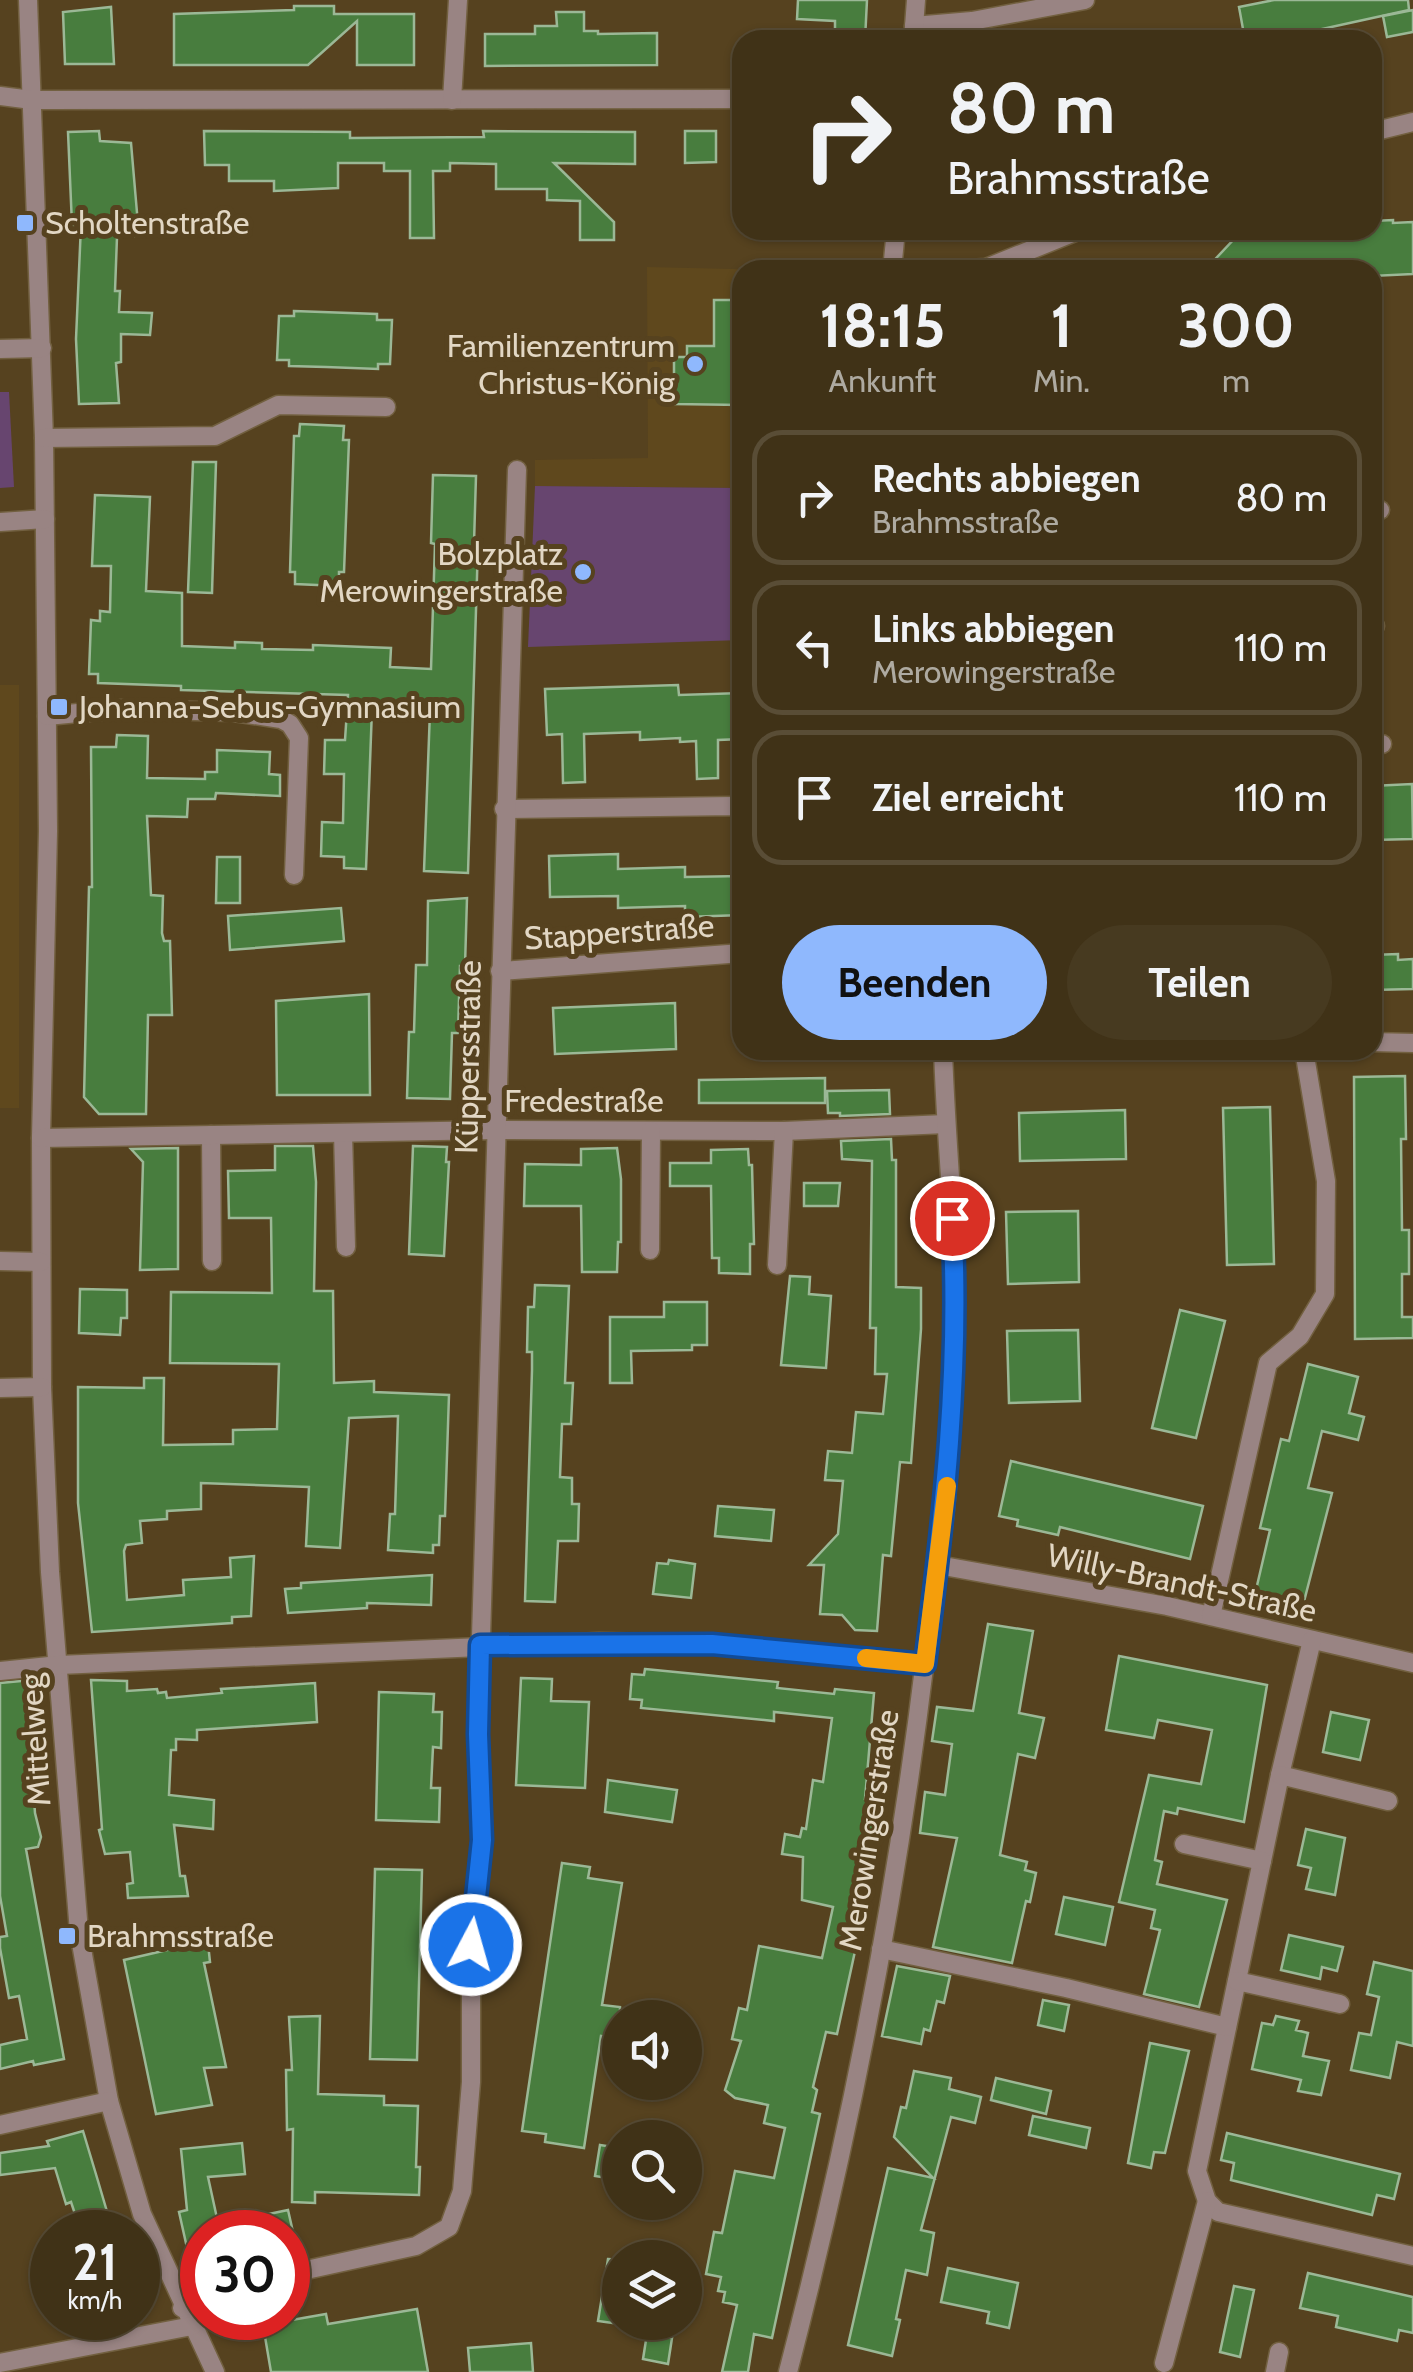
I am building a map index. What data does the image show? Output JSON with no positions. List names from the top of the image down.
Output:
{
  "streets": {
    "street": [
      "Stapperstraße",
      "Küppersstraße",
      "Fredestraße",
      "Willy-Brandt-Straße",
      "Mittelweg",
      "Merowingerstraße"
    ]
  },
  "crossings": [
    ["Stapperstraße", "Küppersstraße"],
    ["Küppersstraße", "Fredestraße"],
    ["Fredestraße", "Mittelweg"],
    ["Fredestraße", "Merowingerstraße"],
    ["Willy-Brandt-Straße", "Merowingerstraße"]
  ],
  "places": {
    "transit": ["Scholtenstraße", "Johanna-Sebus-Gymnasium", "Brahmsstraße"],
    "other": ["Familienzentrum Christus-König", "Bolzplatz Merowingerstraße"]
  },
  "page": {
    "turn": ["80 m", "Brahmsstraße"],
    "eta": [
      "18:15",
      "Ankunft",
      "1",
      "Min.",
      "300",
      "m"
    ],
    "list": [
      {
        "name": "Rechts abbiegen",
        "note": "Brahmsstraße",
        "value": "80 m"
      },
      {
        "name": "Links abbiegen",
        "note": "Merowingerstraße",
        "value": "110 m"
      },
      {
        "name": "Ziel erreicht",
        "value": "110 m"
      }
    ],
    "buttons": ["Beenden", "Teilen"],
    "speed": "21 km/h",
    "limit": "30"
  }
}
